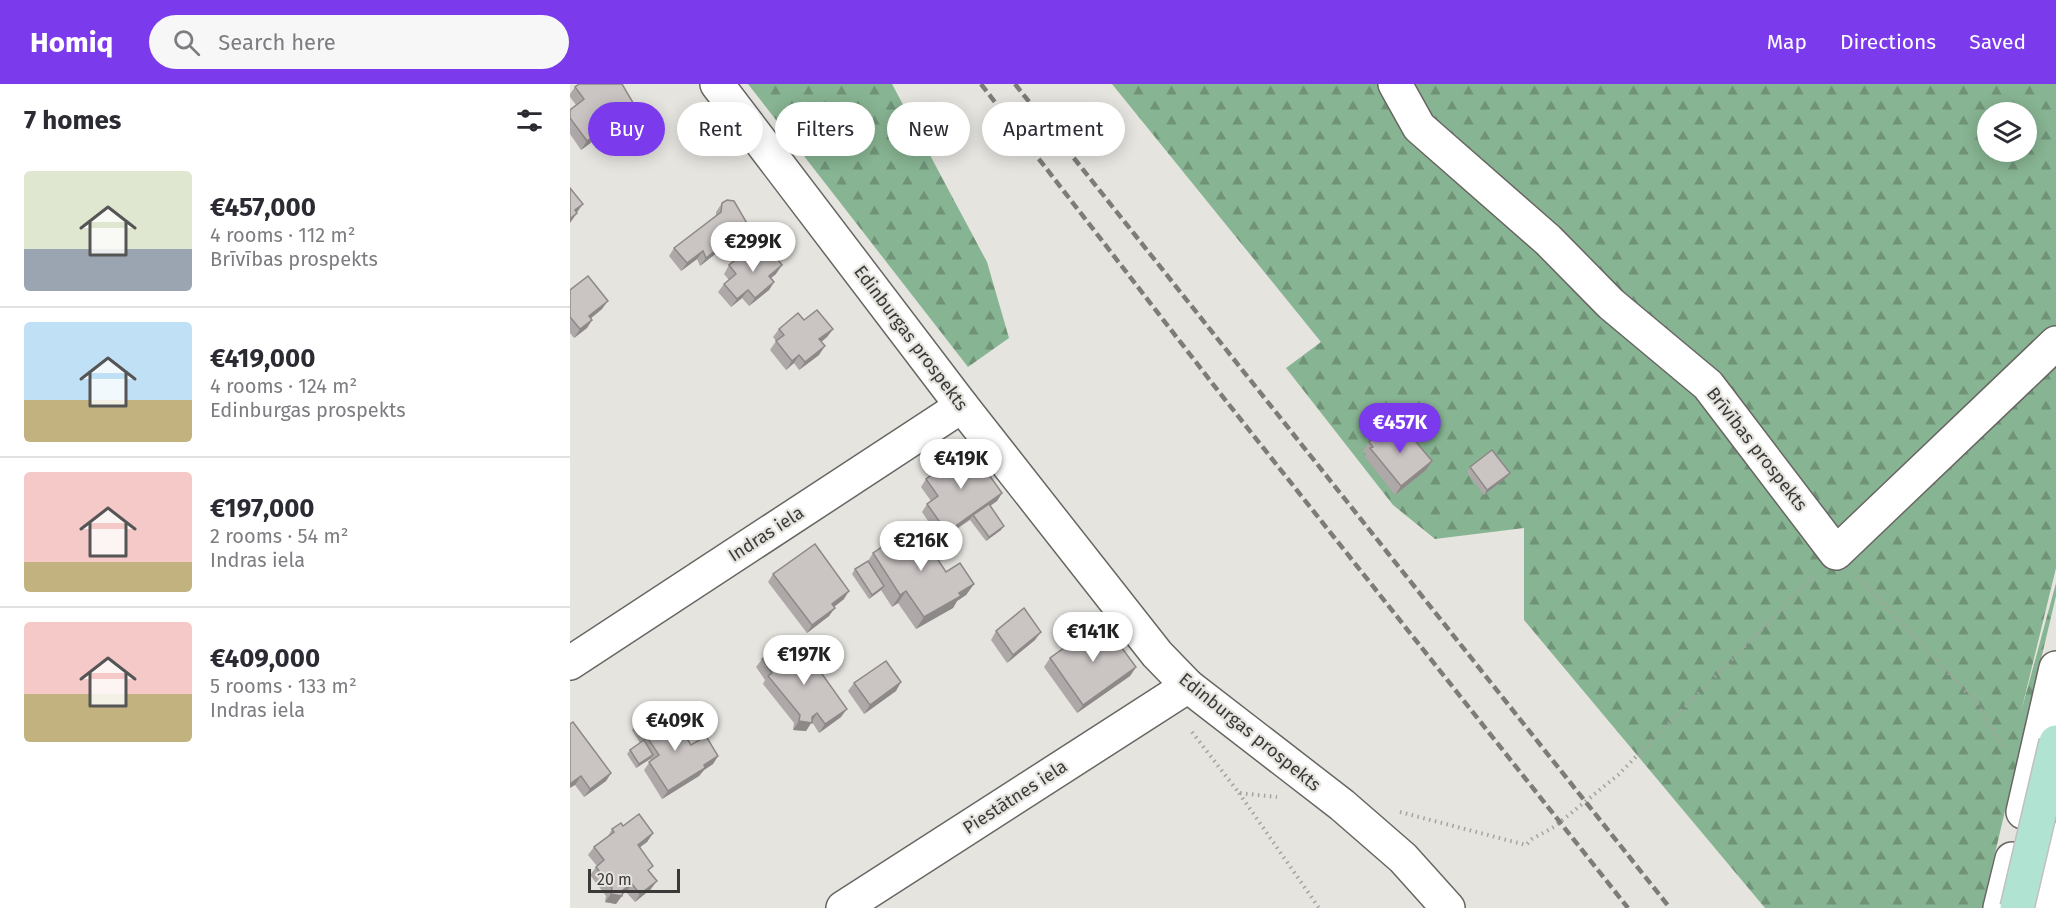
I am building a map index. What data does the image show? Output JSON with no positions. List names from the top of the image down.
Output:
{
  "streets": {
    "street": [
      "Edinburgas prospekts",
      "Brīvības prospekts",
      "Indras iela",
      "Piestātnes iela"
    ]
  },
  "crossings": [
    ["Edinburgas prospekts", "Indras iela"],
    ["Edinburgas prospekts", "Piestātnes iela"]
  ],
  "scale_bar": "20 m",
  "page": {
    "header": "Homiq",
    "search": "Search here",
    "nav": ["Map", "Directions", "Saved"],
    "heading": "7 homes",
    "chip": [
      "Buy",
      "Rent",
      "Filters",
      "New",
      "Apartment"
    ],
    "list": [
      {
        "name": "€457,000",
        "note": "4 rooms · 112 m² · Brīvības prospekts"
      },
      {
        "name": "€419,000",
        "note": "4 rooms · 124 m² · Edinburgas prospekts"
      },
      {
        "name": "€197,000",
        "note": "2 rooms · 54 m² · Indras iela"
      },
      {
        "name": "€409,000",
        "note": "5 rooms · 133 m² · Indras iela"
      }
    ],
    "price": [
      "€299K",
      "€457K",
      "€419K",
      "€216K",
      "€141K",
      "€197K",
      "€409K"
    ],
    "scale": "20 m"
  }
}
